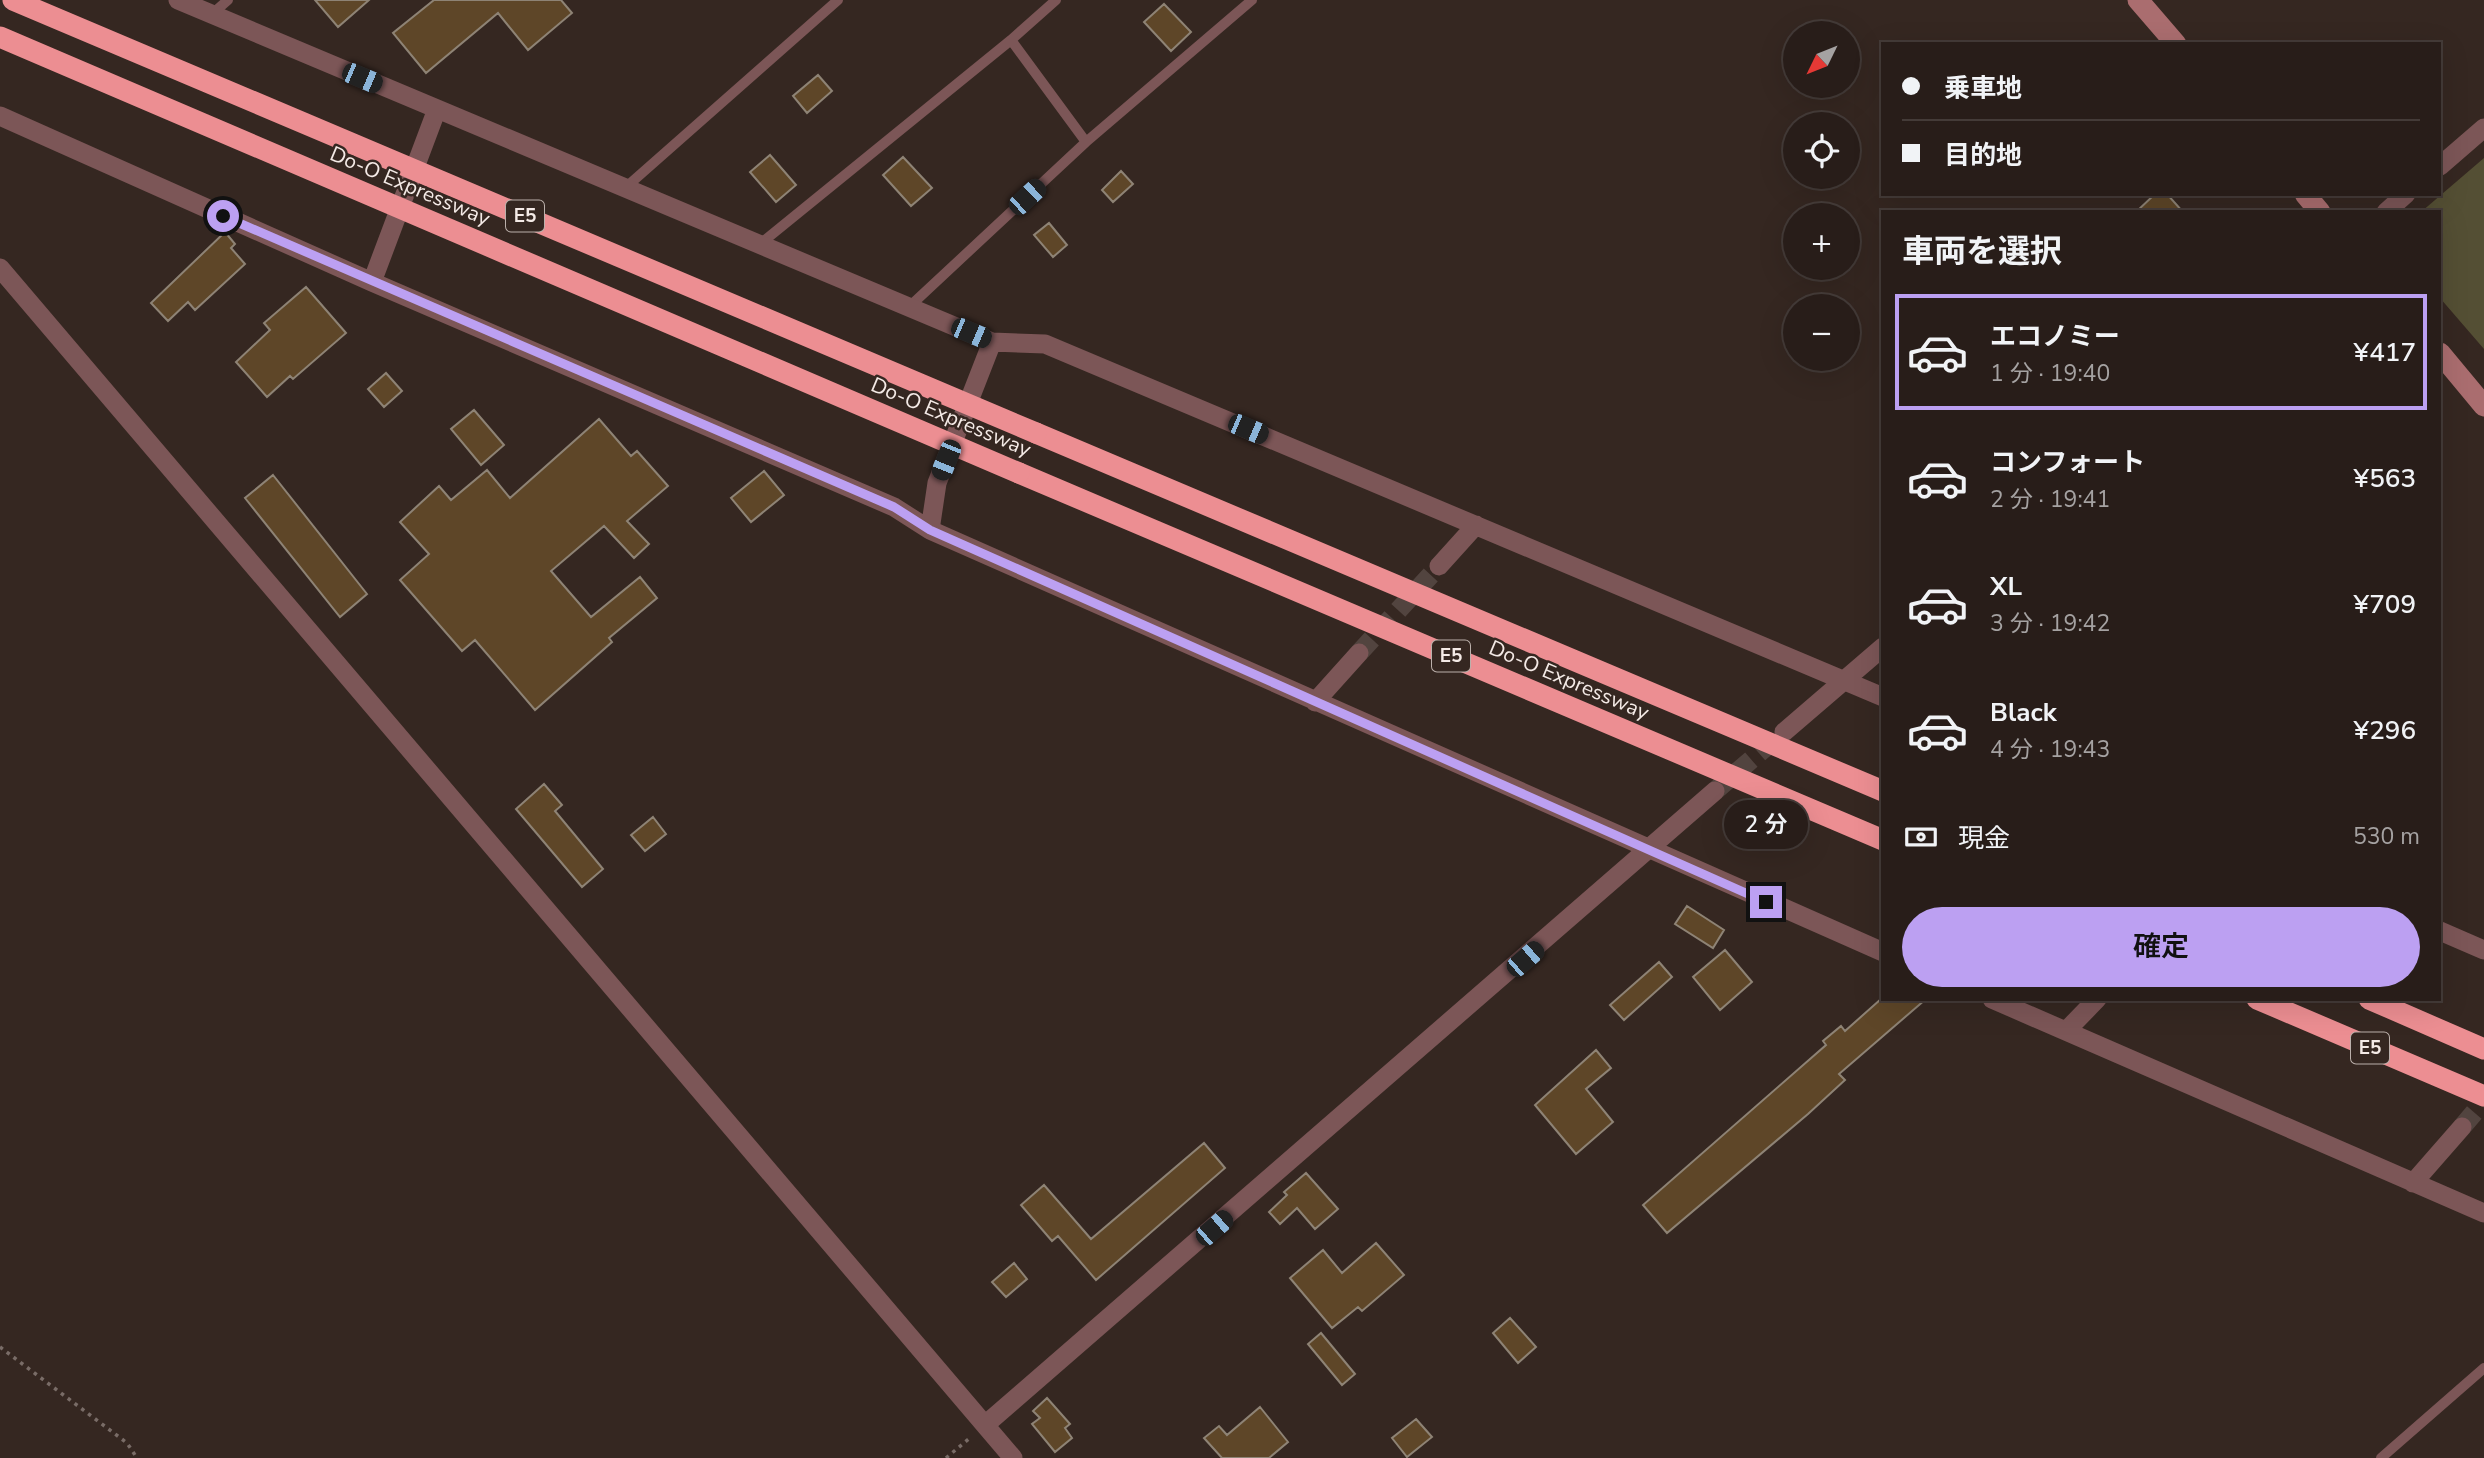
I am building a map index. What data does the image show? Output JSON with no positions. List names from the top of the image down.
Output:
{
  "streets": {
    "highway": ["Do-O Expressway", "E5"]
  },
  "north": "bottom left",
  "page": {
    "map_buttons": ["+", "−"],
    "banner": ["乗車地", "目的地"],
    "heading": "車両を選択",
    "list": [
      {
        "name": "エコノミー",
        "note": "1 分 · 19:40",
        "value": "¥417"
      },
      {
        "name": "コンフォート",
        "note": "2 分 · 19:41",
        "value": "¥563"
      },
      {
        "name": "XL",
        "note": "3 分 · 19:42",
        "value": "¥709"
      },
      {
        "name": "Black",
        "note": "4 分 · 19:43",
        "value": "¥296"
      }
    ],
    "pay": ["現金", "530 m"],
    "bubble": "2 分",
    "buttons": "確定"
  }
}
